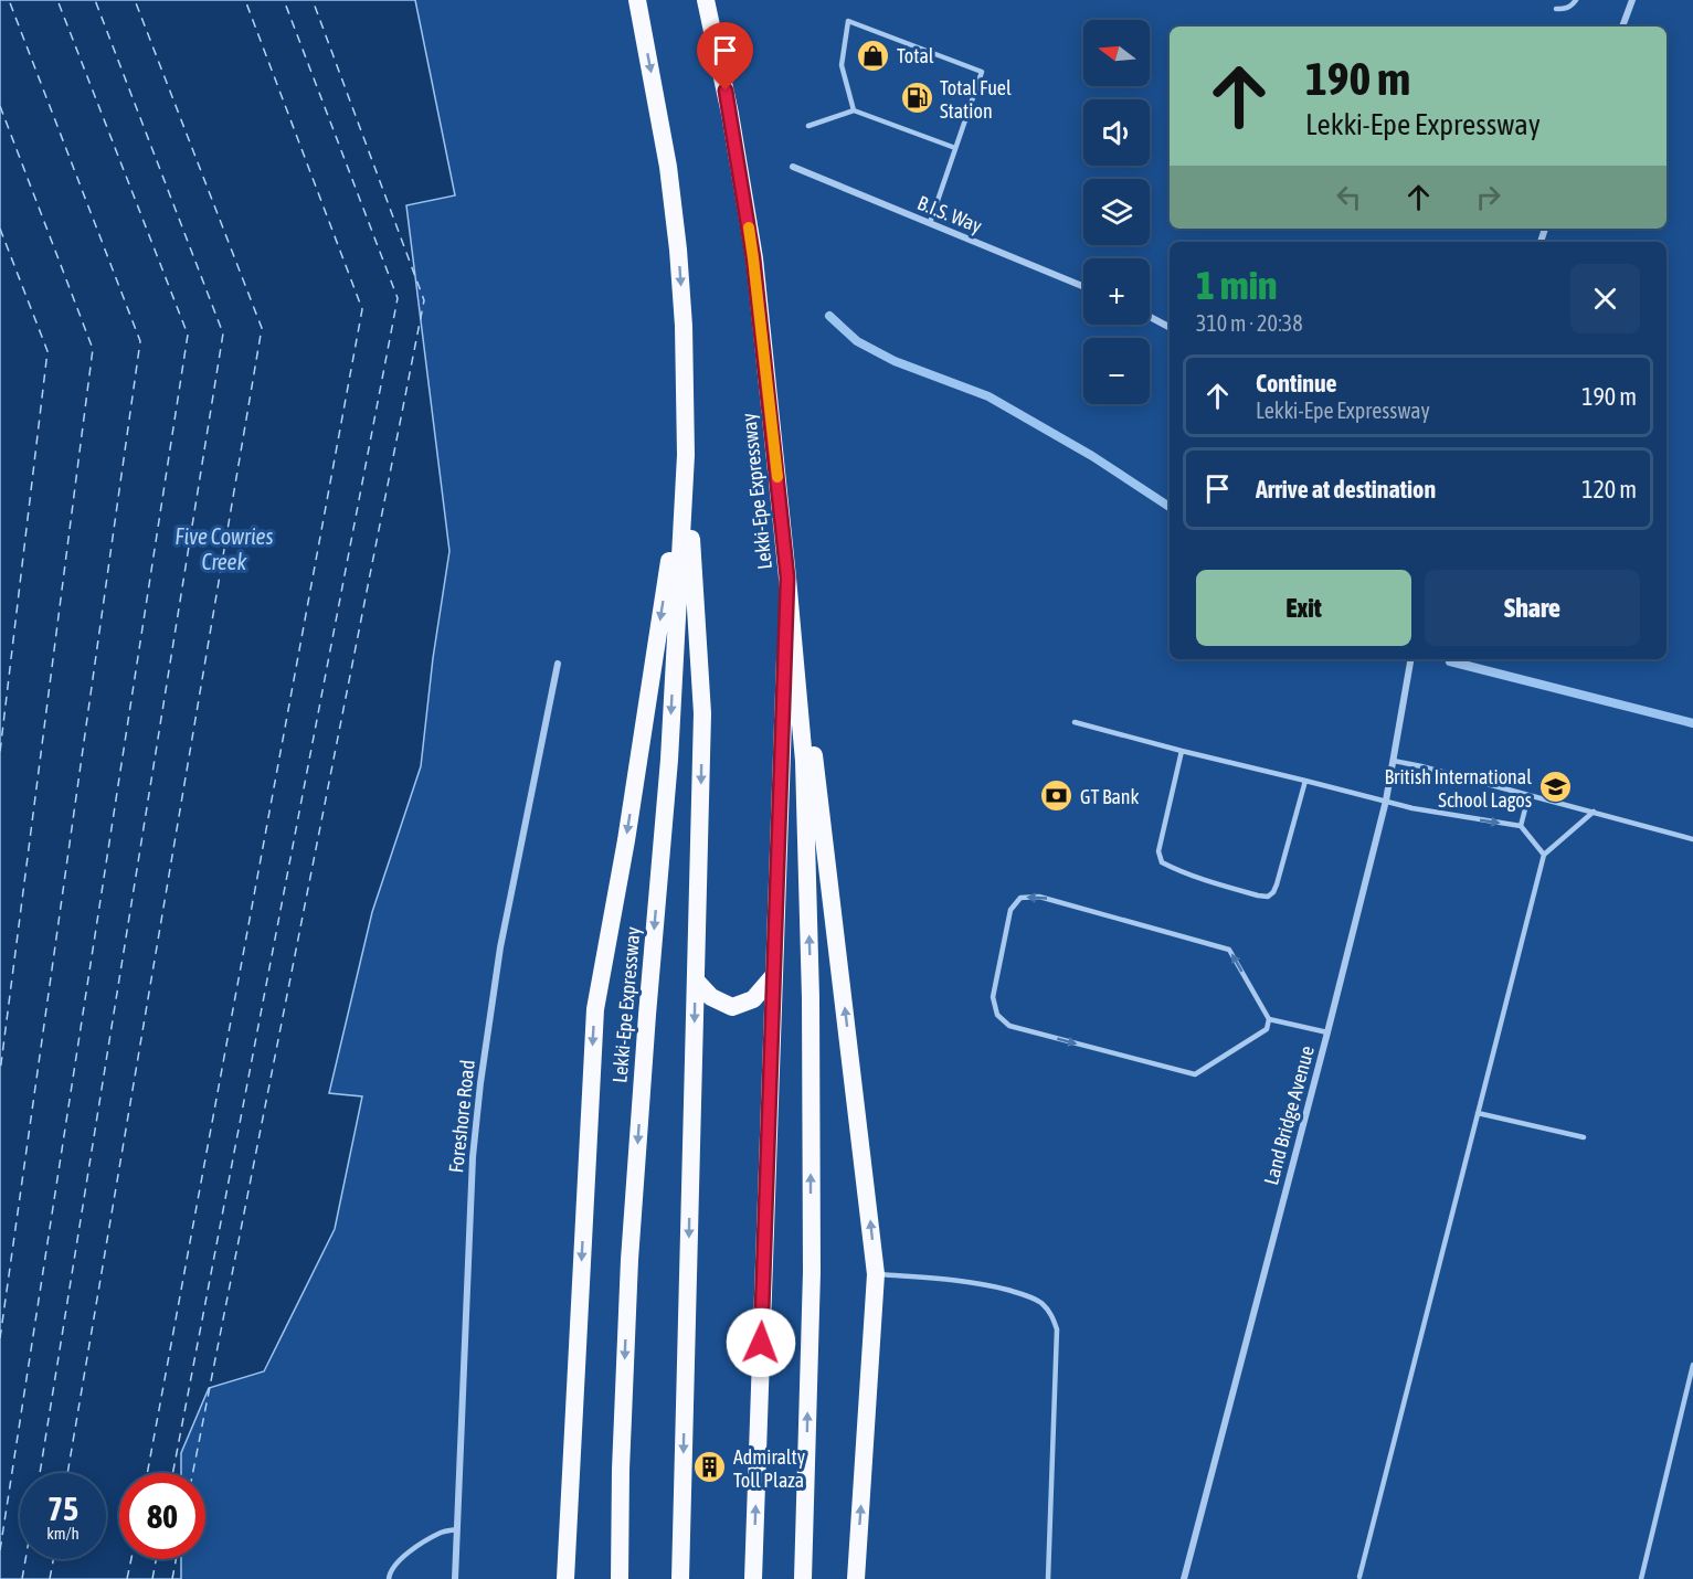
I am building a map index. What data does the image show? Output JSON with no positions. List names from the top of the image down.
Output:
{
  "streets": {
    "highway": ["Lekki-Epe Expressway"],
    "street": ["B.I.S. Way", "Land Bridge Avenue", "Foreshore Road"]
  },
  "water": ["Five Cowries Creek"],
  "places": {
    "shop": ["Total"],
    "fuel station": ["Total Fuel Station"],
    "school or university": ["British International School Lagos"],
    "bank": ["GT Bank"],
    "building": ["Admiralty Toll Plaza"]
  },
  "north": "left",
  "page": {
    "map_buttons": ["+", "−"],
    "turn": ["190 m", "Lekki-Epe Expressway"],
    "heading": ["1 min", "310 m · 20:38"],
    "list": [
      {
        "name": "Continue",
        "note": "Lekki-Epe Expressway",
        "value": "190 m"
      },
      {
        "name": "Arrive at destination",
        "value": "120 m"
      }
    ],
    "buttons": ["Exit", "Share"],
    "speed": "75 km/h",
    "limit": "80"
  }
}
